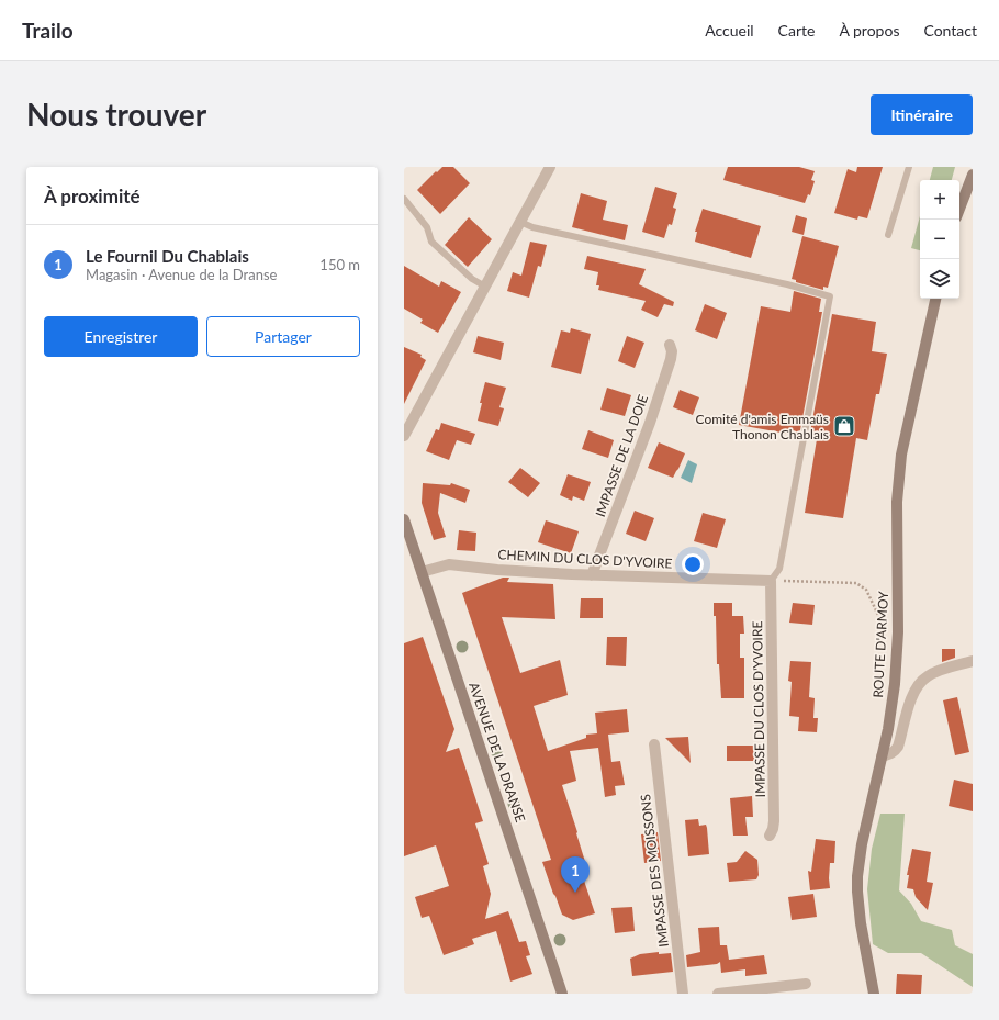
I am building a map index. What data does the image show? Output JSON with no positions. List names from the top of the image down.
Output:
{
  "streets": {
    "main road": ["ROUTE D'ARMOY", "AVENUE DE LA DRANSE"],
    "street": [
      "IMPASSE DE LA DOIE",
      "CHEMIN DU CLOS D'YVOIRE",
      "IMPASSE DU CLOS D'YVOIRE",
      "IMPASSE DES MOISSONS"
    ]
  },
  "crossings": [
    ["IMPASSE DE LA DOIE", "CHEMIN DU CLOS D'YVOIRE"],
    ["CHEMIN DU CLOS D'YVOIRE", "IMPASSE DU CLOS D'YVOIRE"],
    ["CHEMIN DU CLOS D'YVOIRE", "AVENUE DE LA DRANSE"]
  ],
  "places": {
    "shop": ["Comité d'amis Emmaüs Thonon Chablais"]
  },
  "page": {
    "header": "Trailo",
    "nav": [
      "Accueil",
      "Carte",
      "À propos",
      "Contact"
    ],
    "buttons": [
      "Itinéraire",
      ["Enregistrer", "Partager"]
    ],
    "title": "Nous trouver",
    "heading": "À proximité",
    "map_buttons": ["+", "−"],
    "list": [
      {
        "mark": "1",
        "name": "Le Fournil Du Chablais",
        "note": "Magasin · Avenue de la Dranse",
        "value": "150 m"
      }
    ],
    "pins": "1"
  }
}
